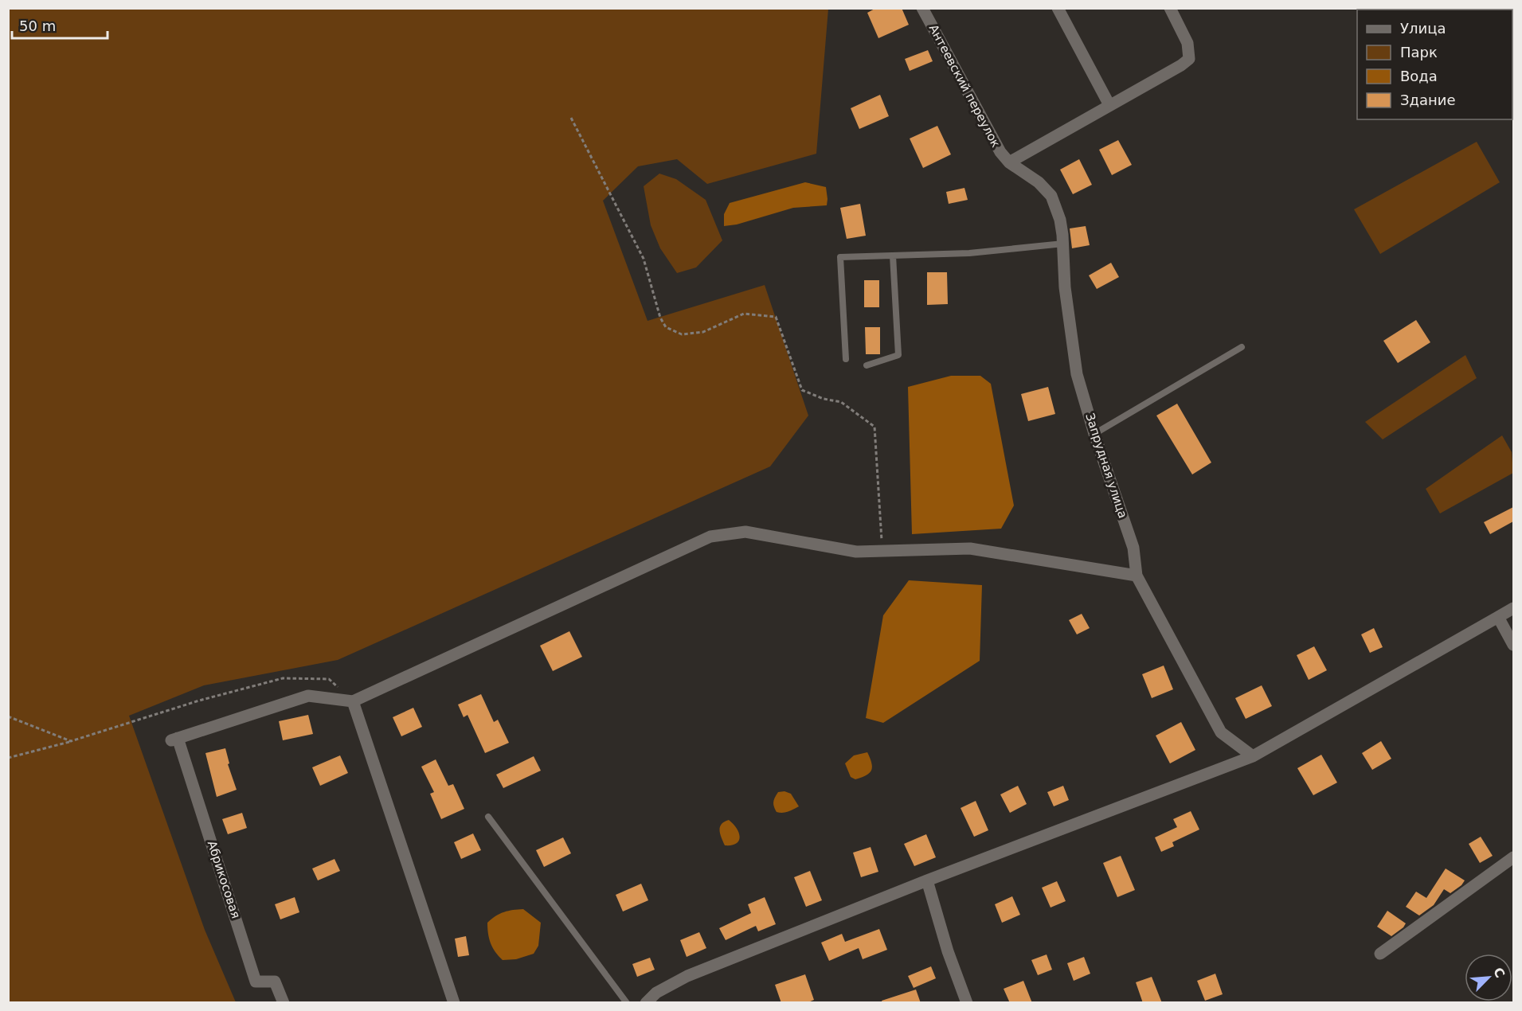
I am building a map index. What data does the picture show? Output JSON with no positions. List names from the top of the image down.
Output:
{
  "streets": {
    "street": ["Антеевский переулок", "Запрудная улица", "Абрикосовая"]
  },
  "crossings": [
    ["Антеевский переулок", "Запрудная улица"]
  ],
  "legend": [
    "Улица",
    "Парк",
    "Вода",
    "Здание"
  ],
  "scale_bar": "50 m",
  "north": "top right"
}
